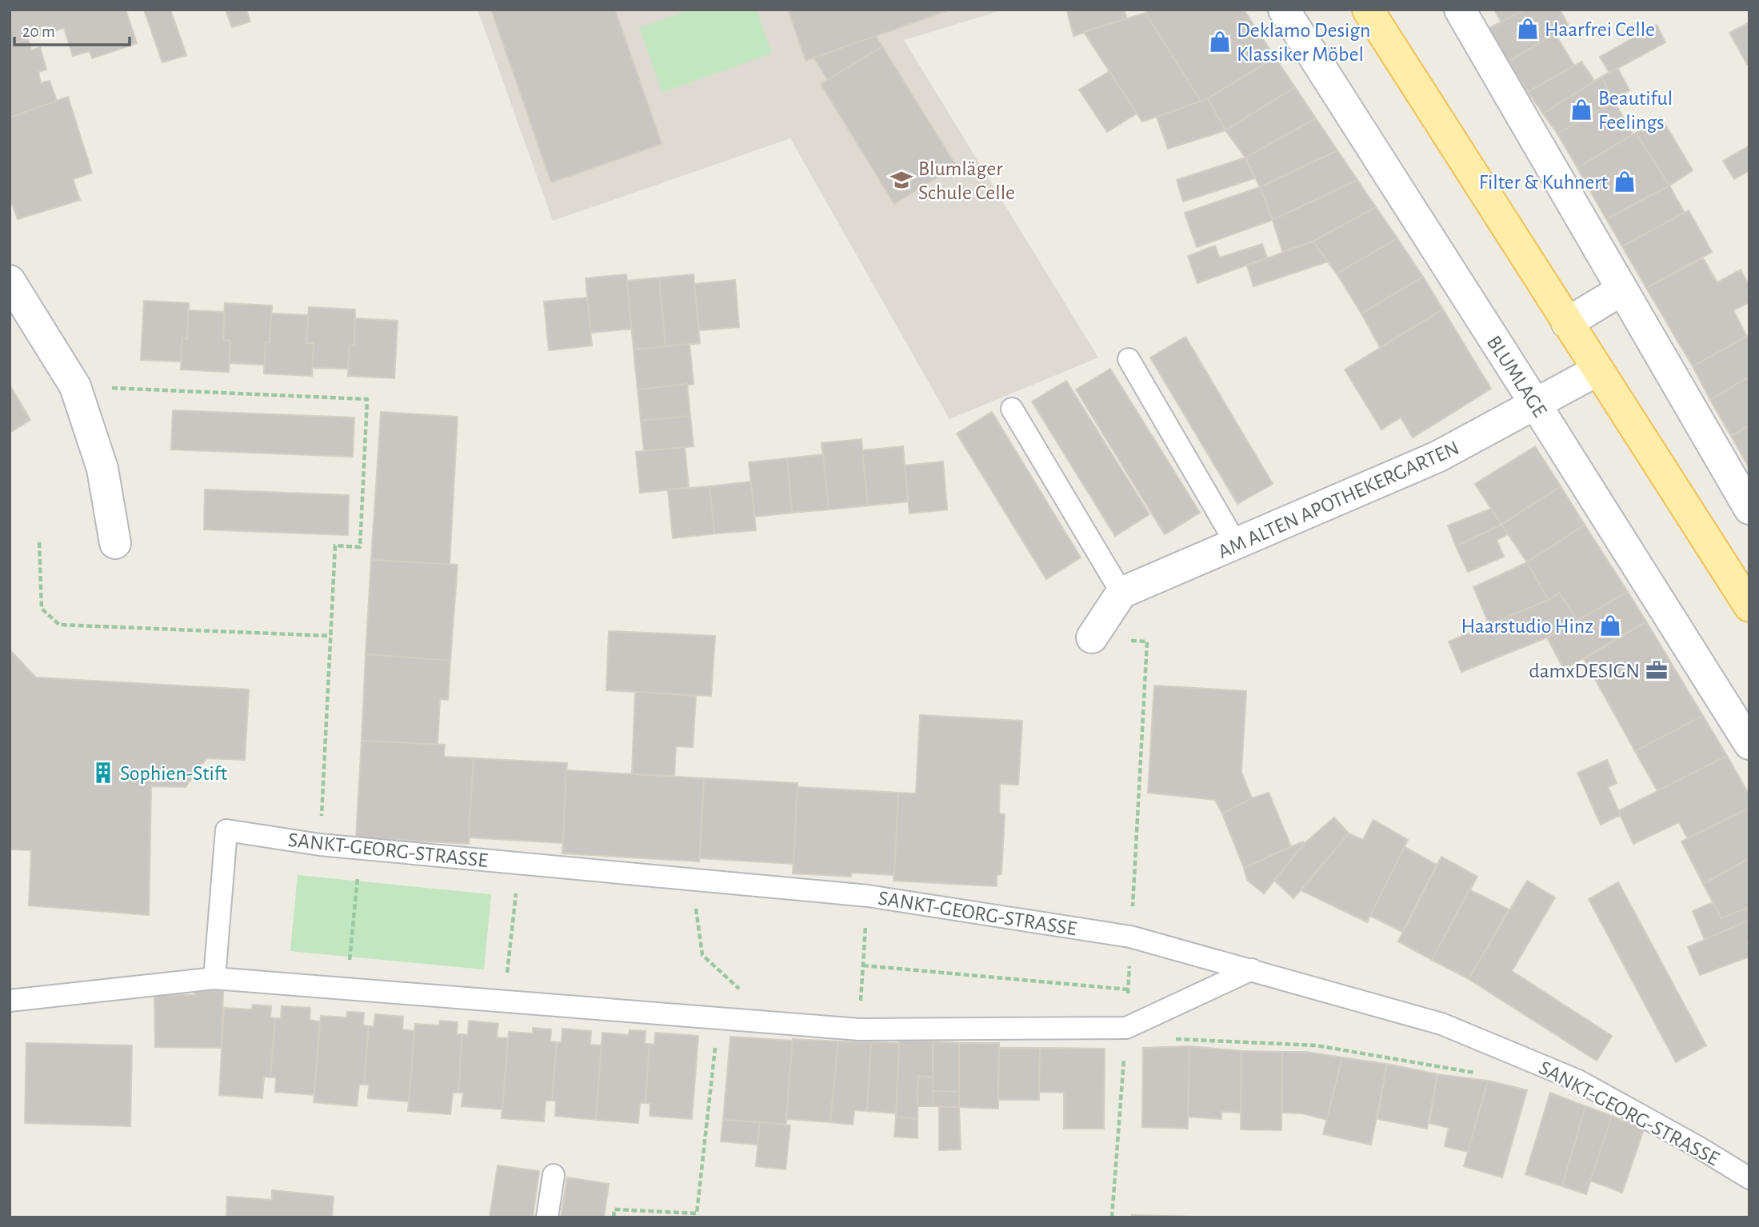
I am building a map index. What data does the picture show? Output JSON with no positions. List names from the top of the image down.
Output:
{
  "streets": {
    "street": ["BLUMLAGE", "AM ALTEN APOTHEKERGARTEN"],
    "lane": ["SANKT-GEORG-STRASSE"]
  },
  "crossings": [
    ["BLUMLAGE", "AM ALTEN APOTHEKERGARTEN"]
  ],
  "places": {
    "shop": [
      "Haarfrei Celle",
      "Deklamo Design Klassiker Möbel",
      "Beautiful Feelings",
      "Filter & Kuhnert",
      "Haarstudio Hinz"
    ],
    "school or university": ["Blumläger Schule Celle"],
    "office": ["damxDESIGN"],
    "building": ["Sophien-Stift"]
  },
  "scale_bar": "20 m"
}
